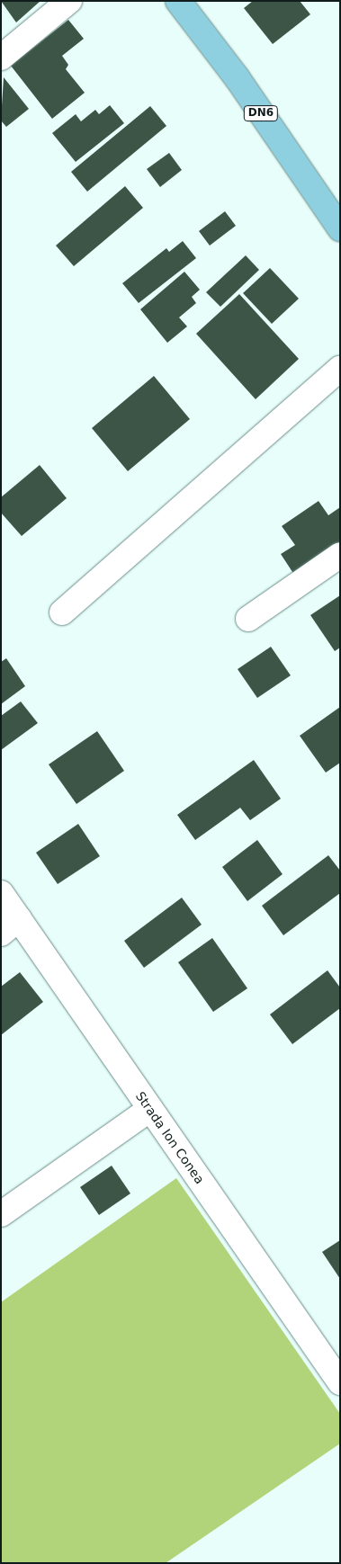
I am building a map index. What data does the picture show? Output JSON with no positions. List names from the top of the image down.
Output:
{
  "streets": {
    "main road": ["DN6"],
    "street": ["Strada Ion Conea"]
  }
}
